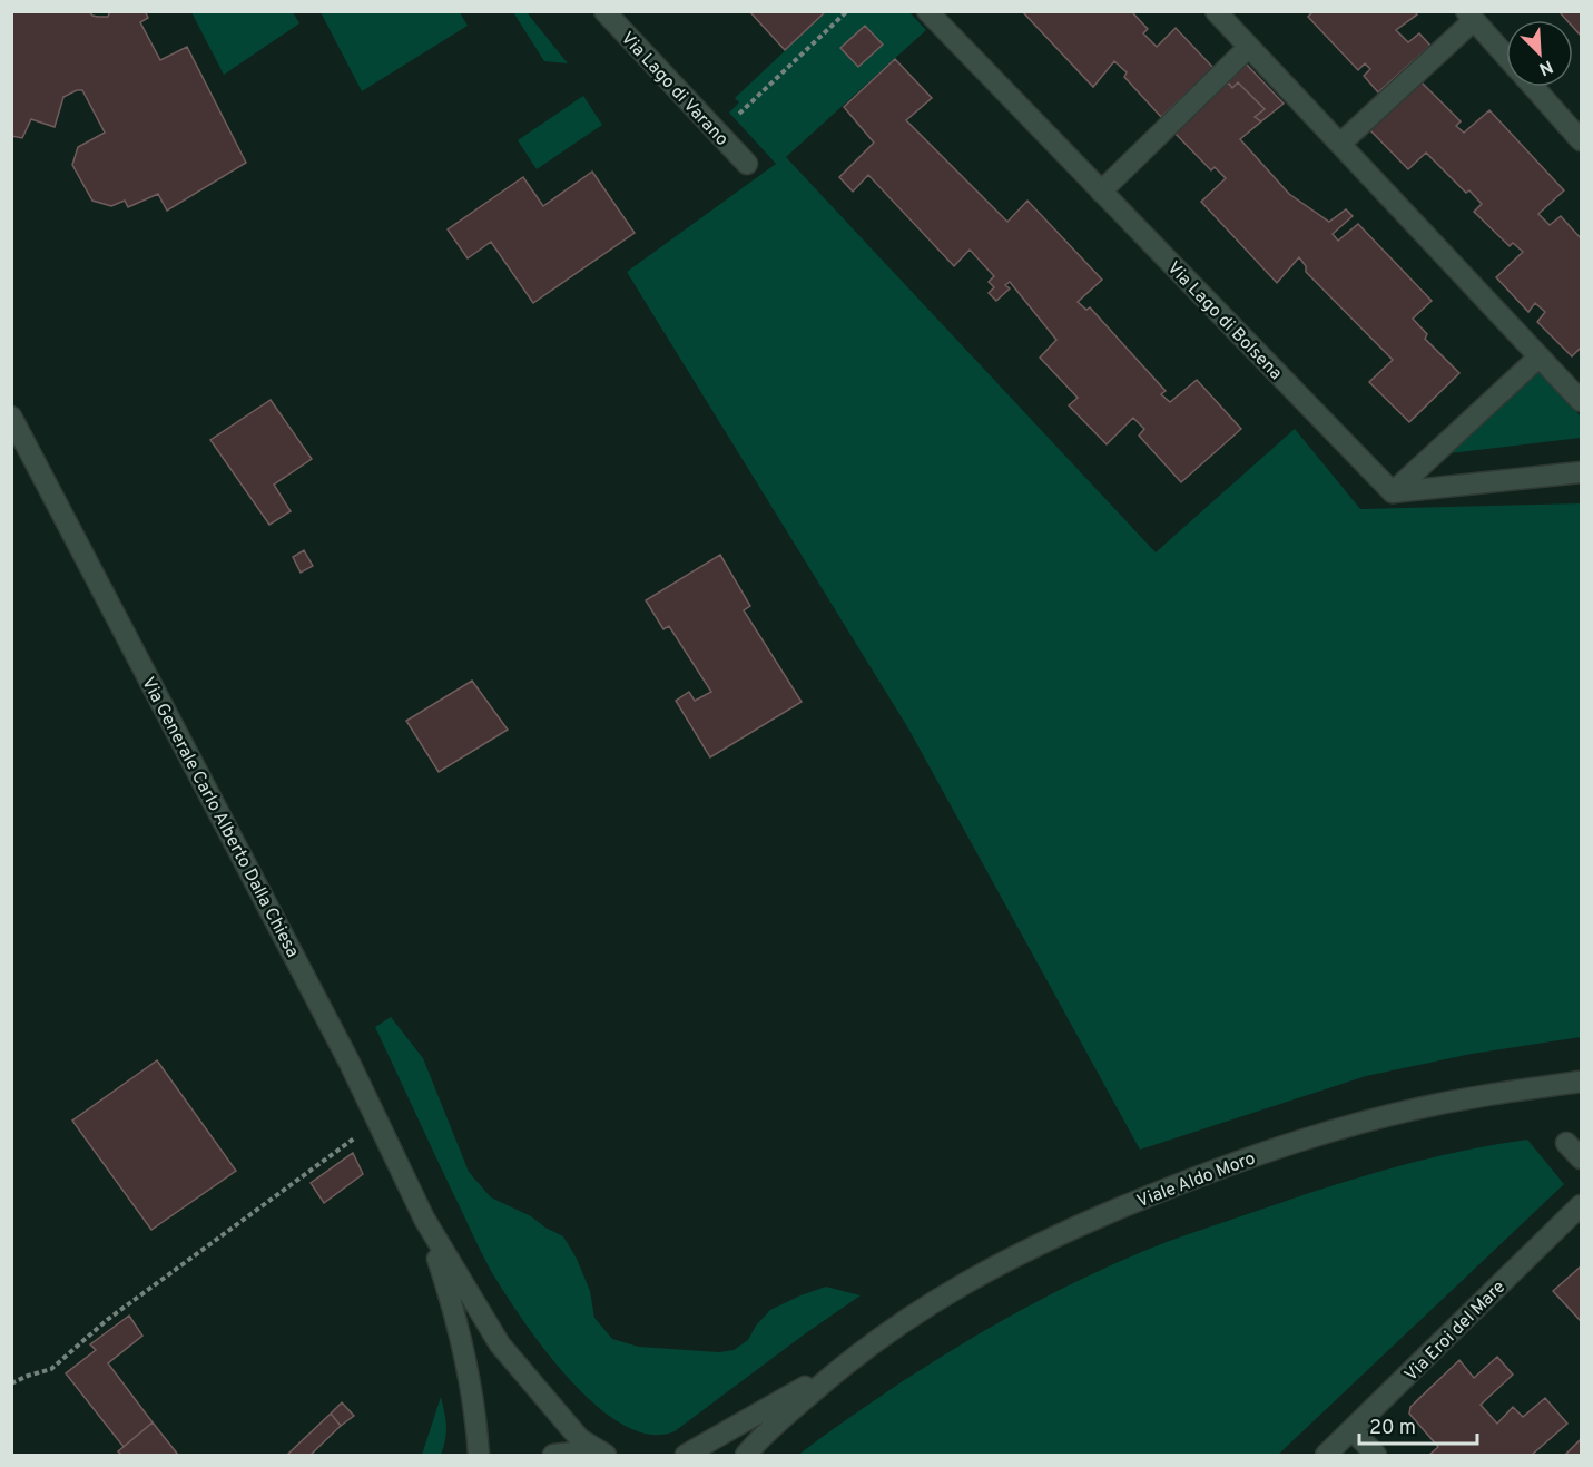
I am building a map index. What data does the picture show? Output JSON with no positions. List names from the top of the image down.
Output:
{
  "streets": {
    "street": [
      "Via Lago di Varano",
      "Via Lago di Bolsena",
      "Via Generale Carlo Alberto Dalla Chiesa",
      "Viale Aldo Moro",
      "Via Eroi del Mare"
    ]
  },
  "scale_bar": "20 m",
  "north": "bottom right"
}
